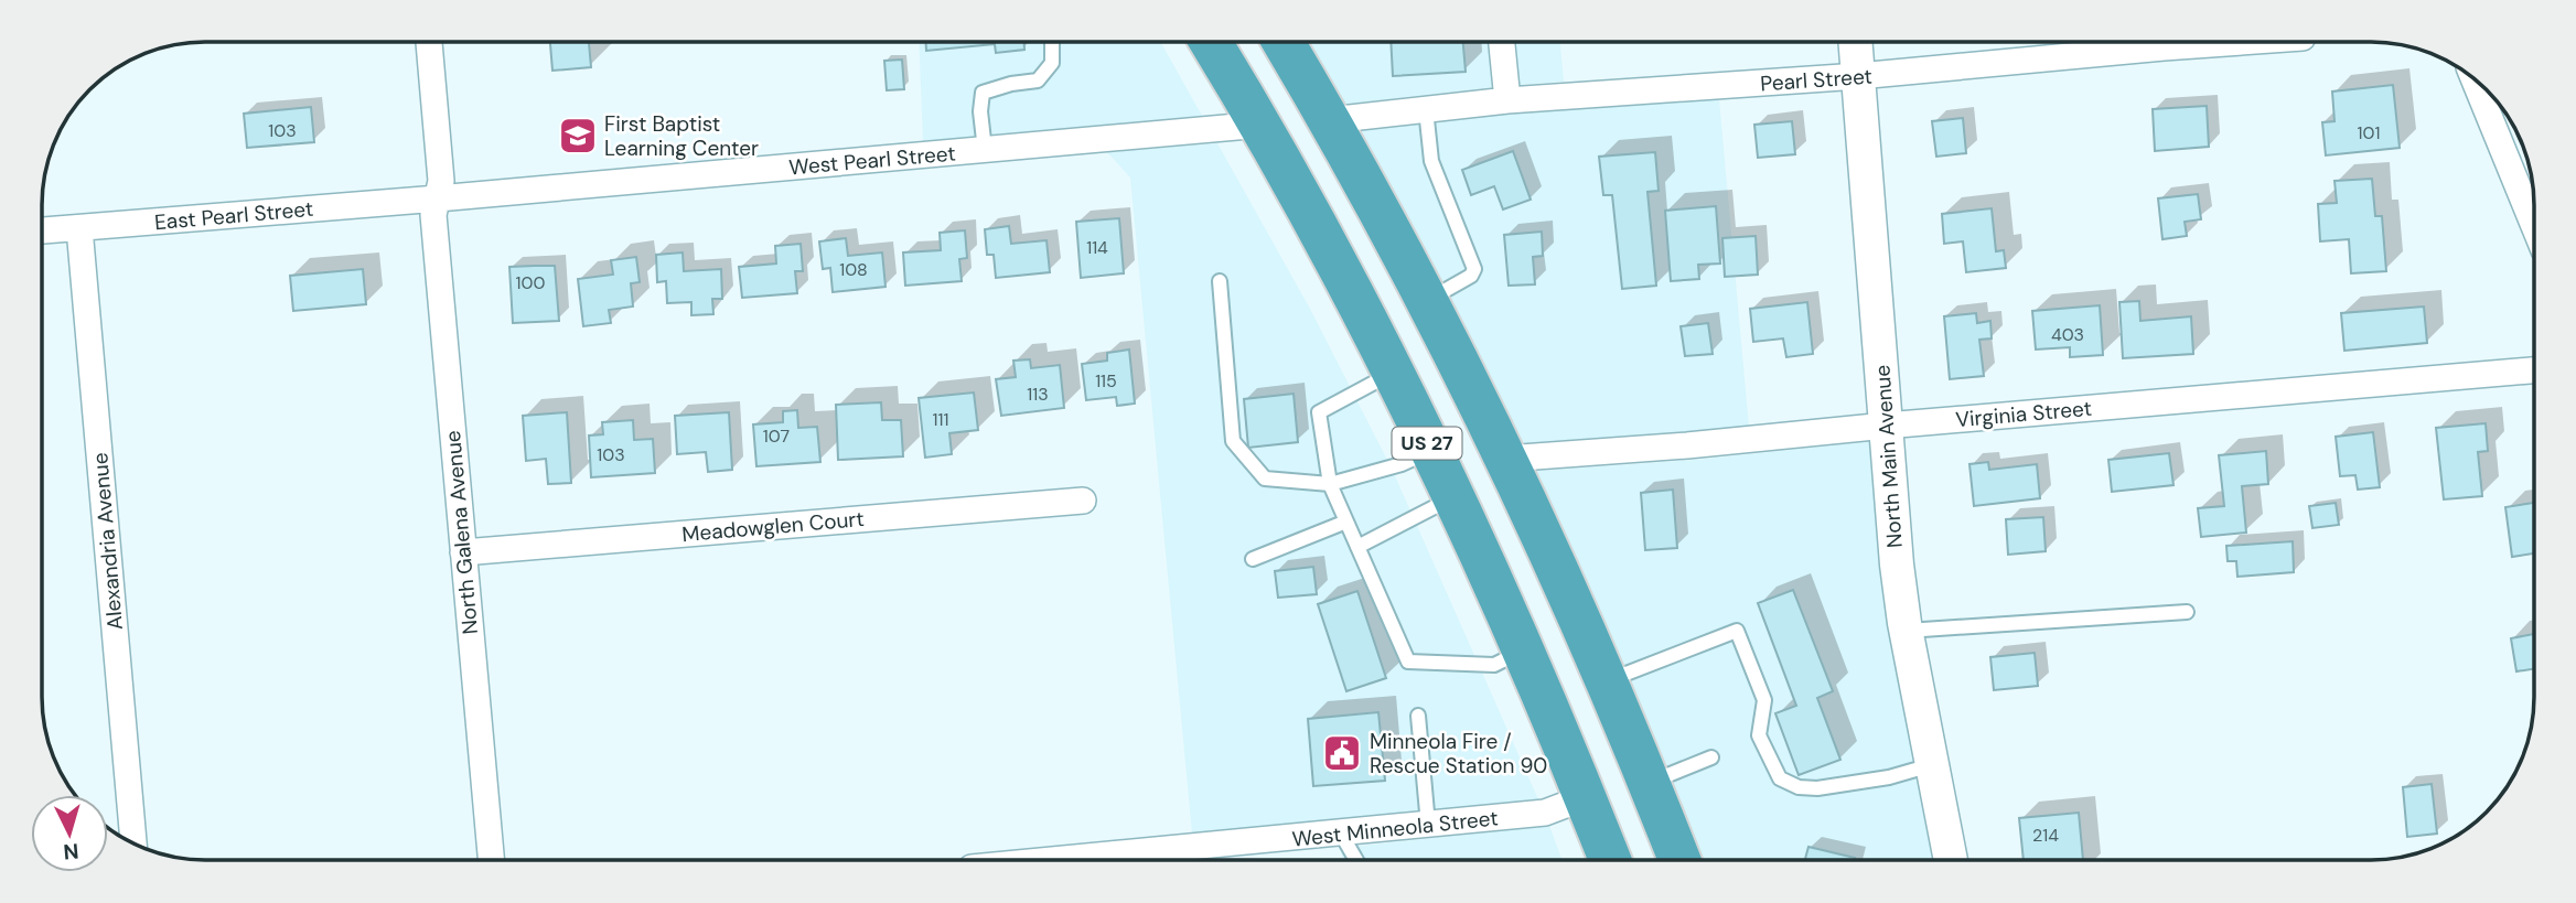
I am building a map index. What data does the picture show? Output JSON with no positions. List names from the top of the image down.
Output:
{
  "streets": {
    "highway": ["US 27"],
    "street": [
      "Pearl Street",
      "West Pearl Street",
      "East Pearl Street",
      "Virginia Street",
      "North Main Avenue",
      "Meadowglen Court",
      "North Galena Avenue",
      "Alexandria Avenue",
      "West Minneola Street"
    ]
  },
  "crossings": [
    ["Pearl Street", "US 27"],
    ["Pearl Street", "North Main Avenue"],
    ["West Pearl Street", "East Pearl Street"],
    ["West Pearl Street", "US 27"],
    ["West Pearl Street", "North Galena Avenue"],
    ["East Pearl Street", "North Galena Avenue"],
    ["East Pearl Street", "Alexandria Avenue"],
    ["Virginia Street", "US 27"],
    ["Virginia Street", "North Main Avenue"],
    ["US 27", "West Minneola Street"],
    ["Meadowglen Court", "North Galena Avenue"]
  ],
  "places": {
    "school or university": ["First Baptist Learning Center"],
    "public building": ["Minneola Fire / Rescue Station 90"]
  },
  "house_numbers": [
    "103",
    "101",
    "114",
    "108",
    "100",
    "403",
    "115",
    "113",
    "111",
    "107",
    "103",
    "214"
  ],
  "north": "bottom"
}
